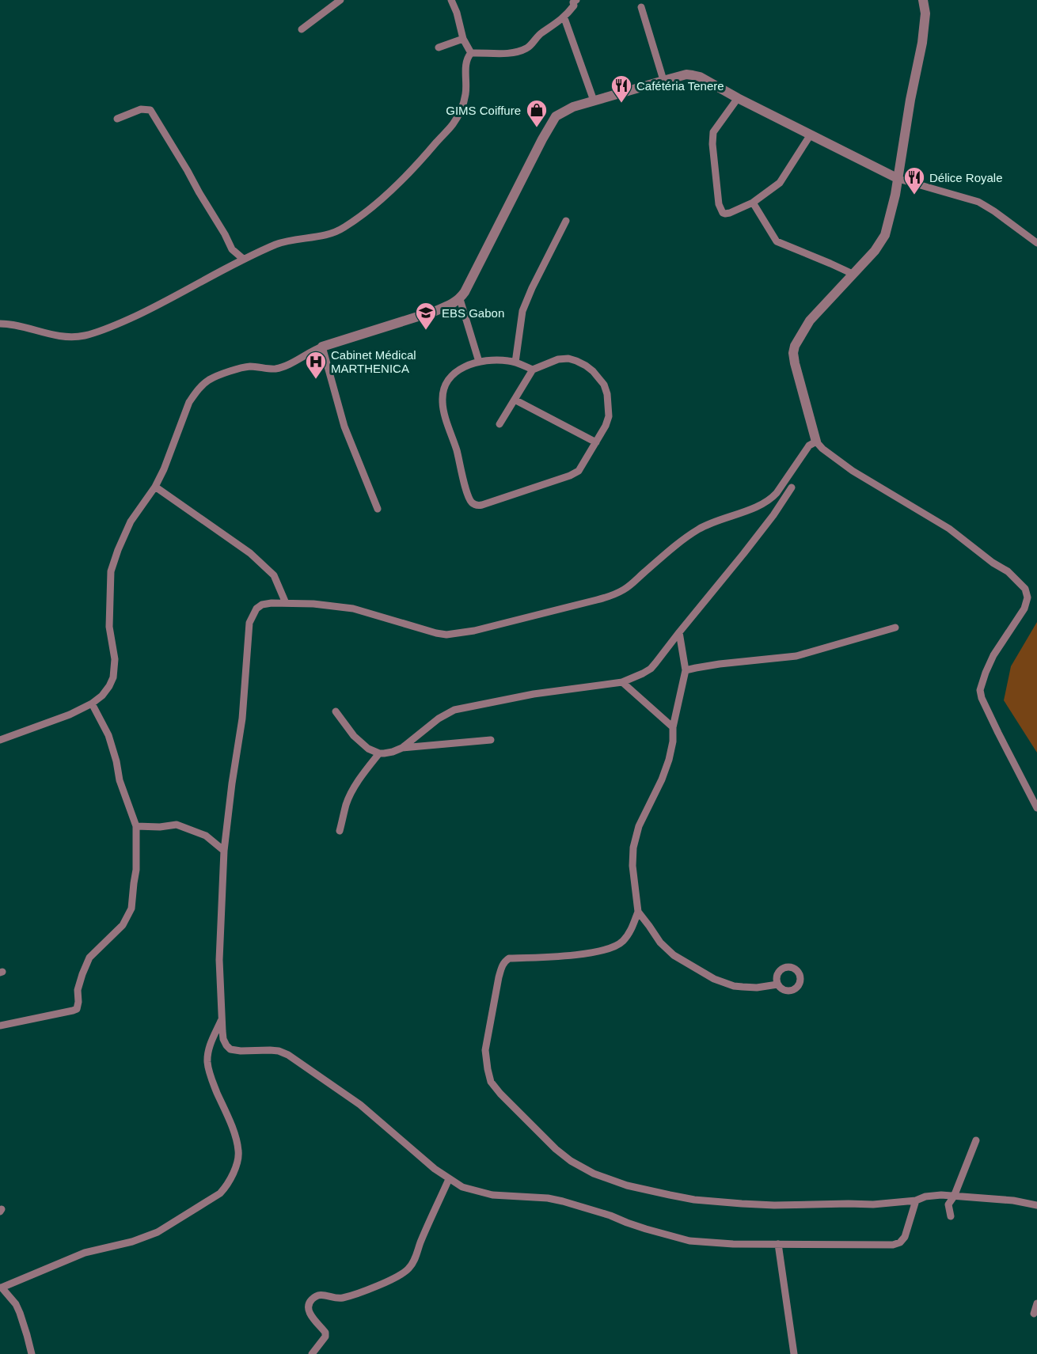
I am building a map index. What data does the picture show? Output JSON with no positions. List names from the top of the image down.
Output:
{
  "places": {
    "restaurant": ["Cafétéria Tenere", "Délice Royale"],
    "shop": ["GIMS Coiffure"],
    "school or university": ["EBS Gabon"],
    "hospital": ["Cabinet Médical MARTHENICA"]
  }
}
